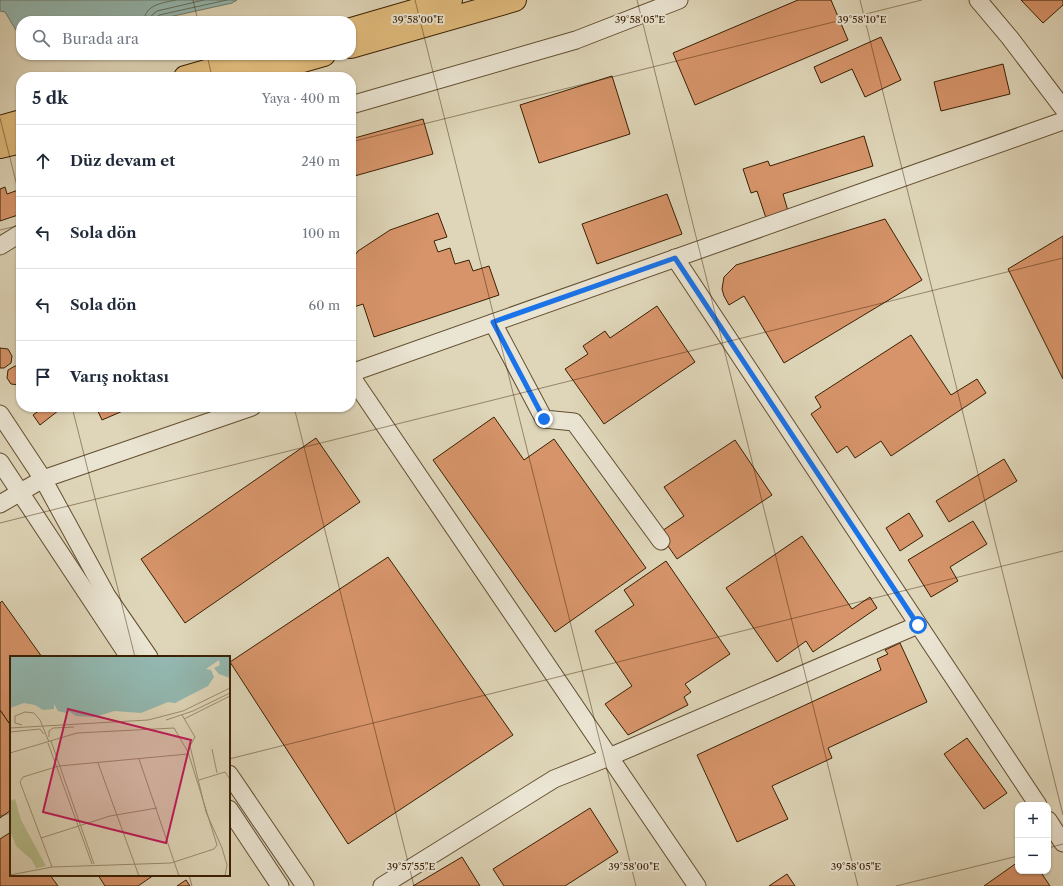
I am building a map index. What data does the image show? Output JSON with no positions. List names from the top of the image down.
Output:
{
  "page": {
    "search": "Burada ara",
    "heading": ["5 dk", "Yaya · 400 m"],
    "list": [
      ["Düz devam et", "240 m"],
      ["Sola dön", "100 m"],
      ["Sola dön", "60 m"],
      "Varış noktası"
    ],
    "map_buttons": ["+", "−"]
  },
  "coordinates": [
    "39°58'00\"E",
    "39°58'05\"E",
    "39°58'10\"E",
    "39°57'55\"E"
  ]
}
